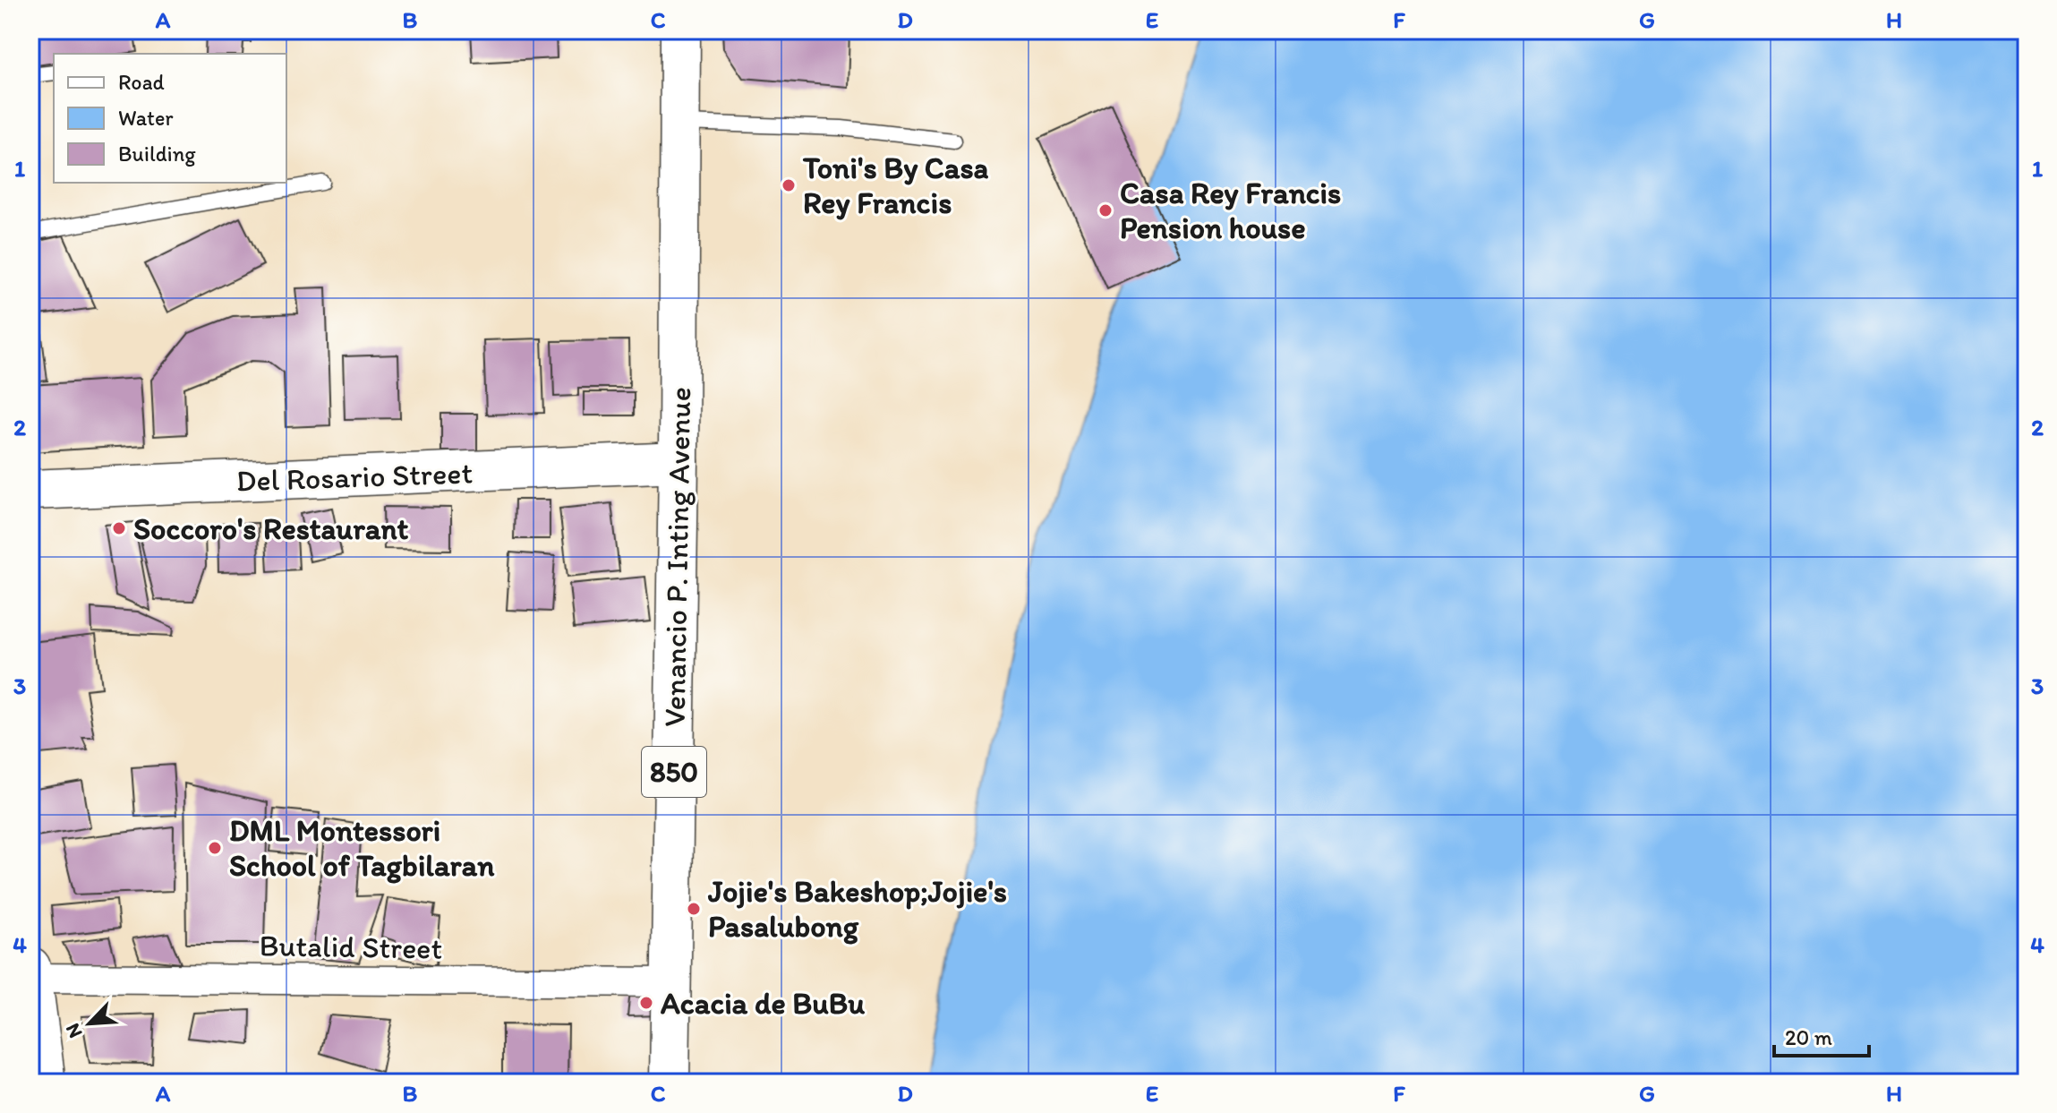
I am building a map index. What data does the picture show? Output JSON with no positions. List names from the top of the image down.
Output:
{
  "streets": {
    "main road": ["Del Rosario Street", "Venancio P. Inting Avenue", "850"],
    "street": ["Butalid Street"]
  },
  "crossings": [
    ["Del Rosario Street", "Venancio P. Inting Avenue"],
    ["Venancio P. Inting Avenue", "Butalid Street"]
  ],
  "places": [
    "Toni's By Casa Rey Francis",
    "Casa Rey Francis Pension house",
    "Soccoro's Restaurant",
    "DML Montessori School of Tagbilaran",
    "Jojie's Bakeshop;Jojie's Pasalubong",
    "Acacia de BuBu"
  ],
  "legend": ["Road", "Water", "Building"],
  "scale_bar": "20 m",
  "north": "bottom left",
  "grid": {
    "columns": [
      "A",
      "B",
      "C",
      "D",
      "E",
      "F",
      "G",
      "H"
    ],
    "rows": [
      "1",
      "2",
      "3",
      "4"
    ]
  }
}
